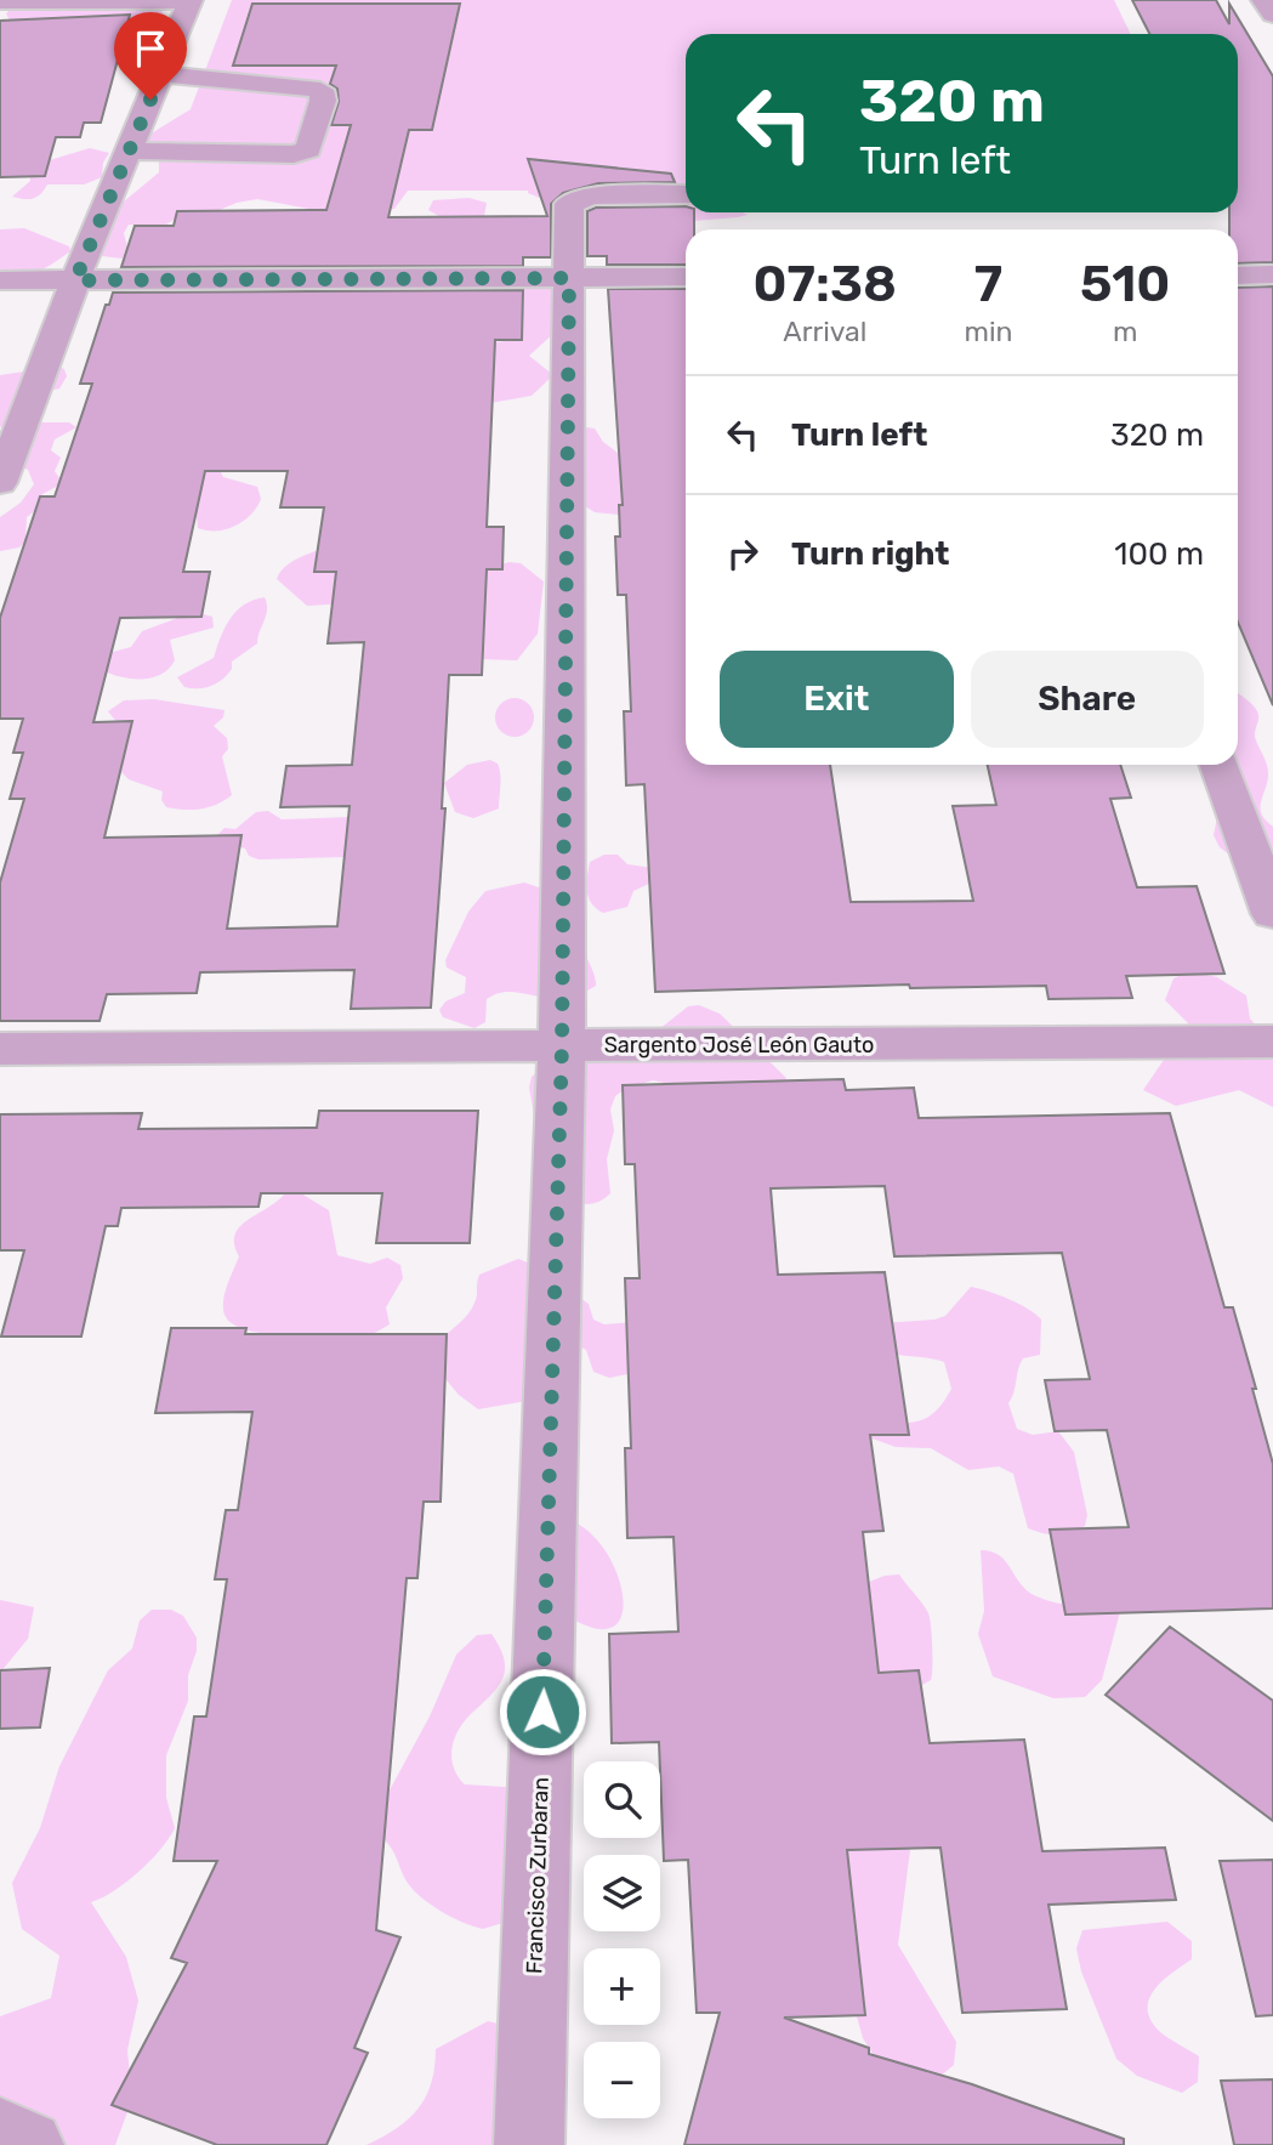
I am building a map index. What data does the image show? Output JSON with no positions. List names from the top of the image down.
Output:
{
  "streets": {
    "street": ["Sargento José León Gauto", "Francisco Zurbaran"]
  },
  "crossings": [
    ["Sargento José León Gauto", "Francisco Zurbaran"]
  ],
  "page": {
    "turn": ["320 m", "Turn left"],
    "eta": [
      "07:38",
      "Arrival",
      "7",
      "min",
      "510",
      "m"
    ],
    "list": [
      {
        "name": "Turn left",
        "value": "320 m"
      },
      {
        "name": "Turn right",
        "value": "100 m"
      }
    ],
    "buttons": ["Exit", "Share"],
    "map_buttons": ["+", "−"]
  }
}
